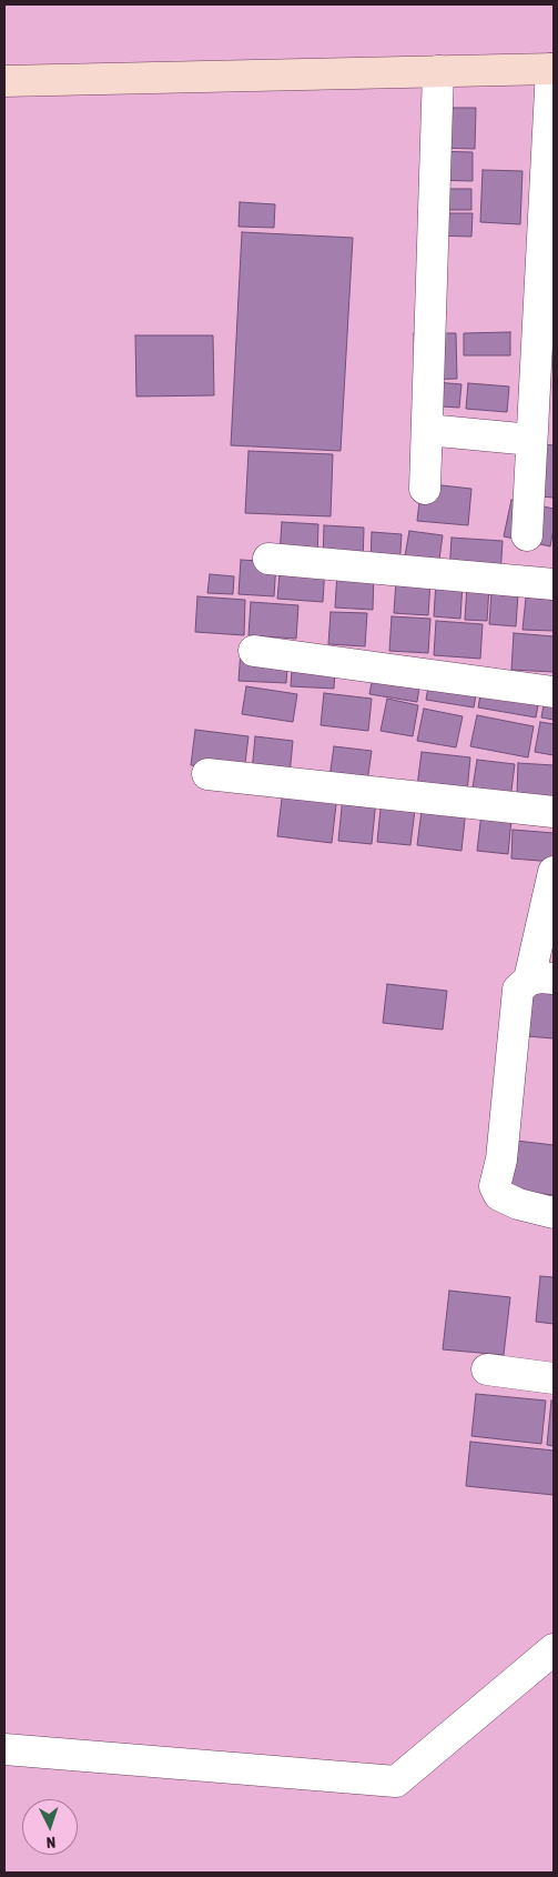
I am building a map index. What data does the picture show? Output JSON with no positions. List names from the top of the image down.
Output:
{
  "north": "bottom"
}
